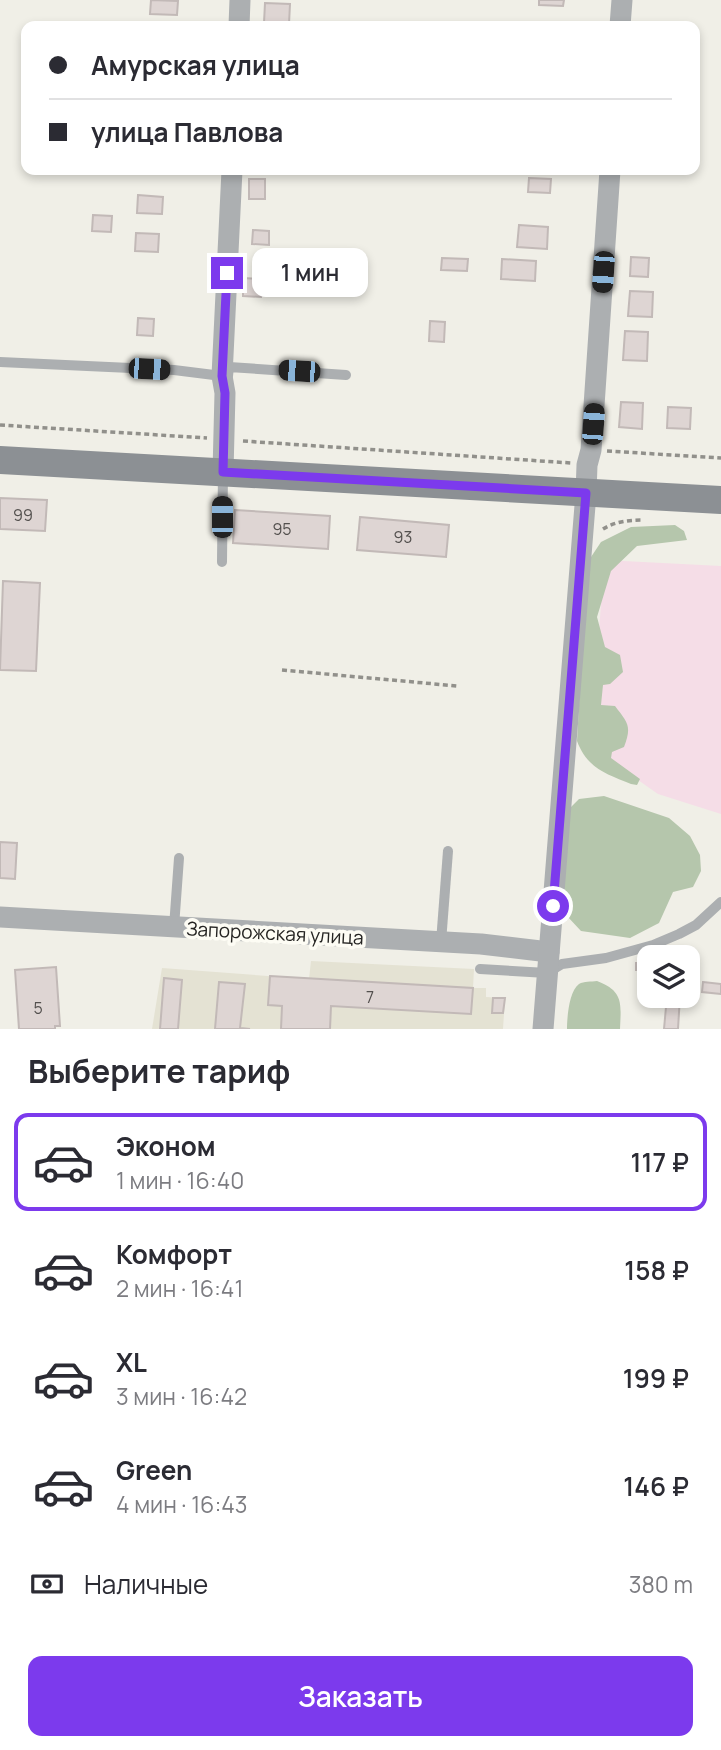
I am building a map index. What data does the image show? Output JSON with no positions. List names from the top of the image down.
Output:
{
  "streets": {
    "street": ["Запорожская улица"]
  },
  "house_numbers": [
    "99",
    "95",
    "93",
    "7",
    "5"
  ],
  "page": {
    "banner": ["Амурская улица", "улица Павлова"],
    "bubble": "1 мин",
    "heading": "Выберите тариф",
    "list": [
      {
        "name": "Эконом",
        "note": "1 мин · 16:40",
        "value": "117 ₽"
      },
      {
        "name": "Комфорт",
        "note": "2 мин · 16:41",
        "value": "158 ₽"
      },
      {
        "name": "XL",
        "note": "3 мин · 16:42",
        "value": "199 ₽"
      },
      {
        "name": "Green",
        "note": "4 мин · 16:43",
        "value": "146 ₽"
      }
    ],
    "pay": ["Наличные", "380 m"],
    "buttons": "Заказать"
  }
}
